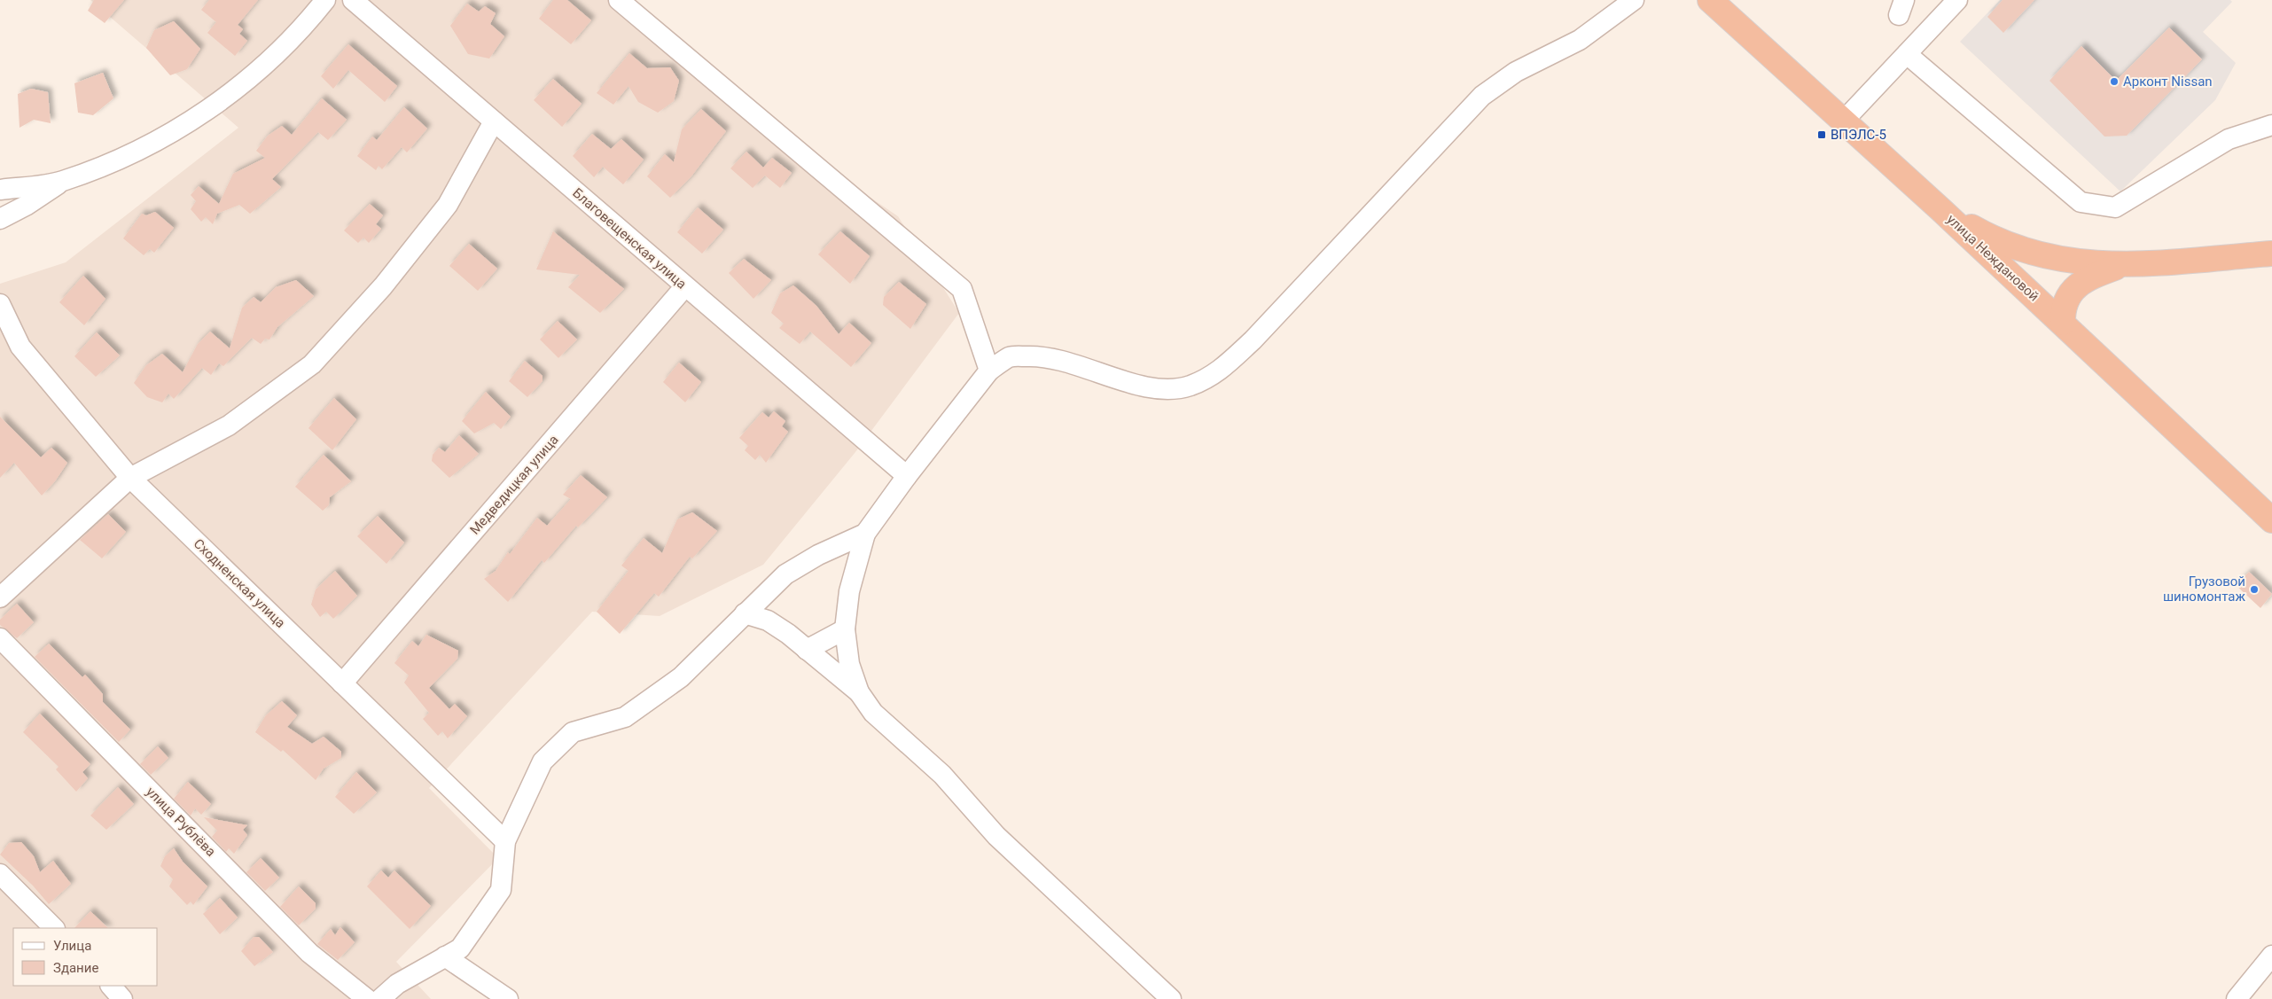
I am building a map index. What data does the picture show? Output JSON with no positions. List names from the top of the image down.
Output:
{
  "streets": {
    "highway": ["улица Неждановой"],
    "street": [
      "Благовещенская улица",
      "Медведицкая улица",
      "Сходненская улица",
      "улица Рублёва"
    ]
  },
  "crossings": [
    ["Благовещенская улица", "Медведицкая улица"],
    ["Медведицкая улица", "Сходненская улица"]
  ],
  "places": {
    "other": ["Арконт Nissan", "Грузовой шиномонтаж"],
    "transit": ["ВПЭЛС-5"]
  },
  "legend": ["Улица", "Здание"]
}
